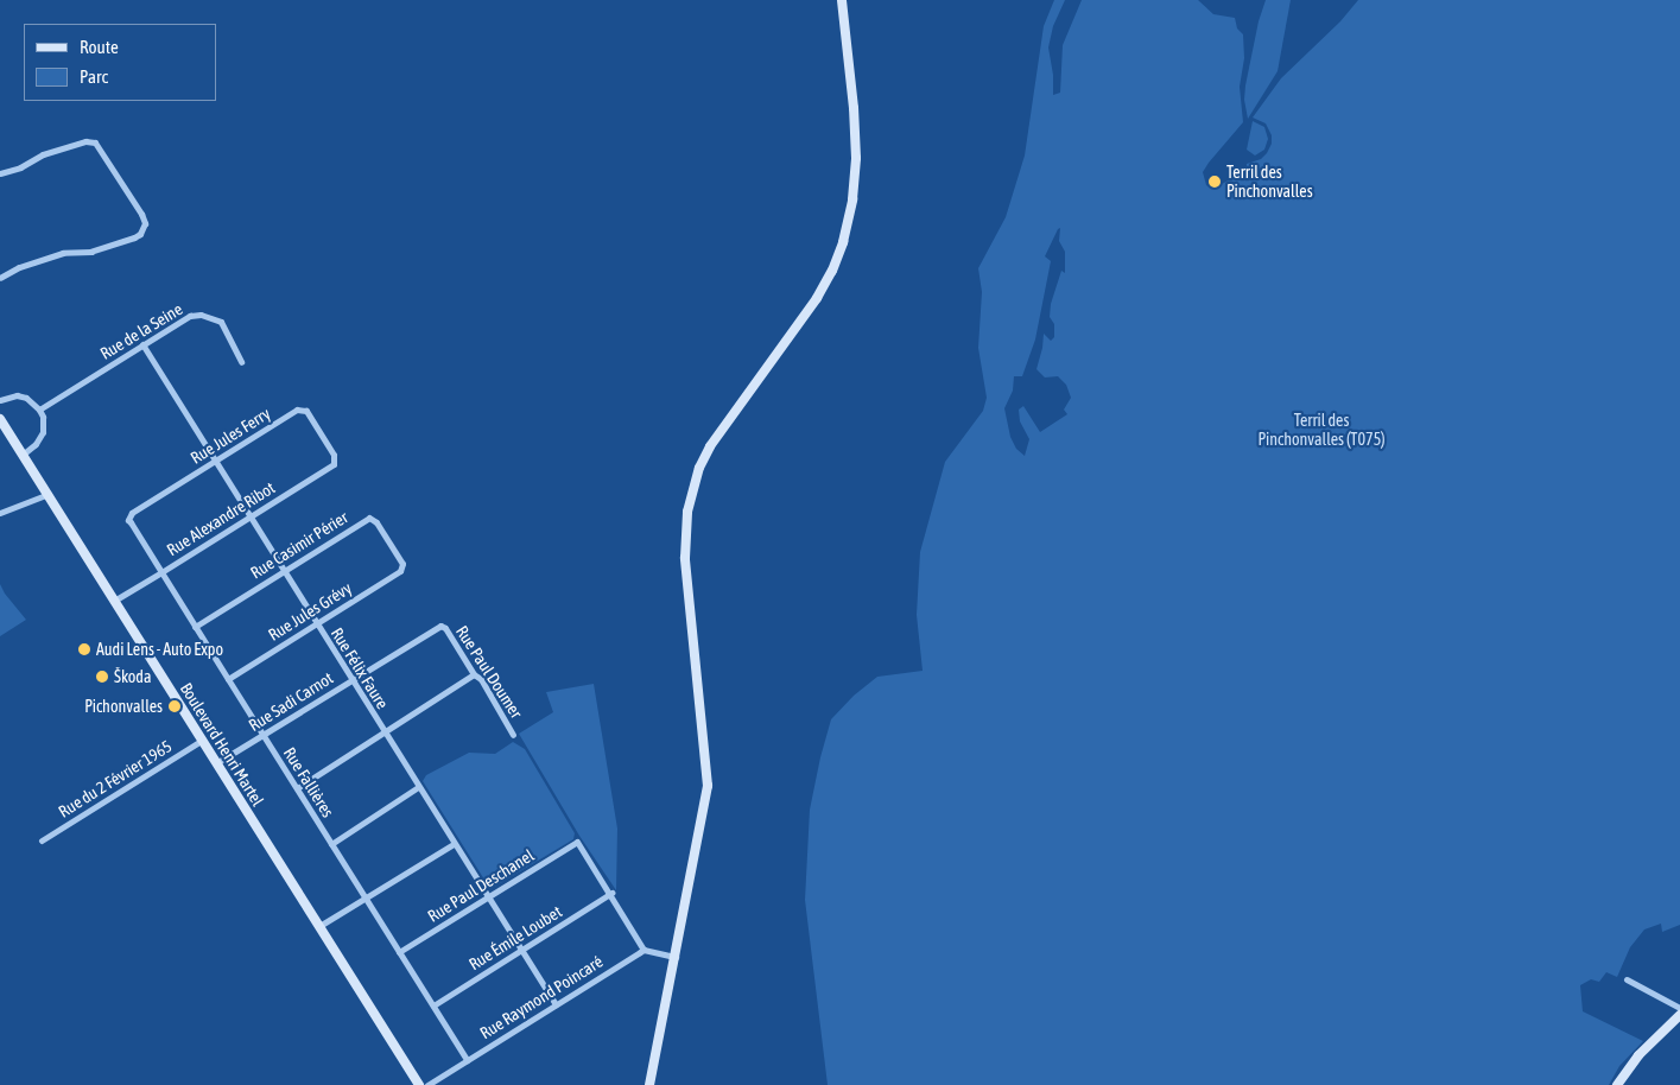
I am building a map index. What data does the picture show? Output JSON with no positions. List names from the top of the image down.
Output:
{
  "streets": {
    "main road": ["Boulevard Henri Martel"],
    "street": [
      "Rue de la Seine",
      "Rue Jules Ferry",
      "Rue Alexandre Ribot",
      "Rue Casimir Périer",
      "Rue Jules Grévy",
      "Rue Félix Faure",
      "Rue Paul Doumer",
      "Rue Sadi Carnot",
      "Rue du 2 Février 1965",
      "Rue Fallières",
      "Rue Paul Deschanel",
      "Rue Émile Loubet",
      "Rue Raymond Poincaré"
    ]
  },
  "crossings": [
    ["Rue de la Seine", "Rue Félix Faure"],
    ["Rue Jules Ferry", "Rue Alexandre Ribot"],
    ["Rue Jules Ferry", "Rue Félix Faure"],
    ["Rue Jules Ferry", "Rue Fallières"],
    ["Rue Alexandre Ribot", "Rue Félix Faure"],
    ["Rue Alexandre Ribot", "Boulevard Henri Martel"],
    ["Rue Alexandre Ribot", "Rue Fallières"],
    ["Rue Casimir Périer", "Rue Jules Grévy"],
    ["Rue Casimir Périer", "Rue Félix Faure"],
    ["Rue Casimir Périer", "Rue Fallières"],
    ["Rue Jules Grévy", "Rue Félix Faure"],
    ["Rue Jules Grévy", "Rue Fallières"],
    ["Rue Félix Faure", "Rue Sadi Carnot"],
    ["Rue Félix Faure", "Rue Paul Deschanel"],
    ["Rue Félix Faure", "Rue Émile Loubet"],
    ["Rue Félix Faure", "Rue Raymond Poincaré"],
    ["Rue Paul Doumer", "Rue Sadi Carnot"],
    ["Rue Sadi Carnot", "Boulevard Henri Martel"],
    ["Rue Sadi Carnot", "Rue Fallières"],
    ["Boulevard Henri Martel", "Rue du 2 Février 1965"],
    ["Rue Fallières", "Rue Paul Deschanel"],
    ["Rue Fallières", "Rue Émile Loubet"],
    ["Rue Fallières", "Rue Raymond Poincaré"],
    ["Rue Paul Deschanel", "Rue Émile Loubet"]
  ],
  "parks": ["Terril des Pinchonvalles (T075)"],
  "places": [
    "Terril des Pinchonvalles",
    "Audi Lens - Auto Expo",
    "Škoda",
    "Pichonvalles"
  ],
  "legend": ["Route", "Parc"]
}
